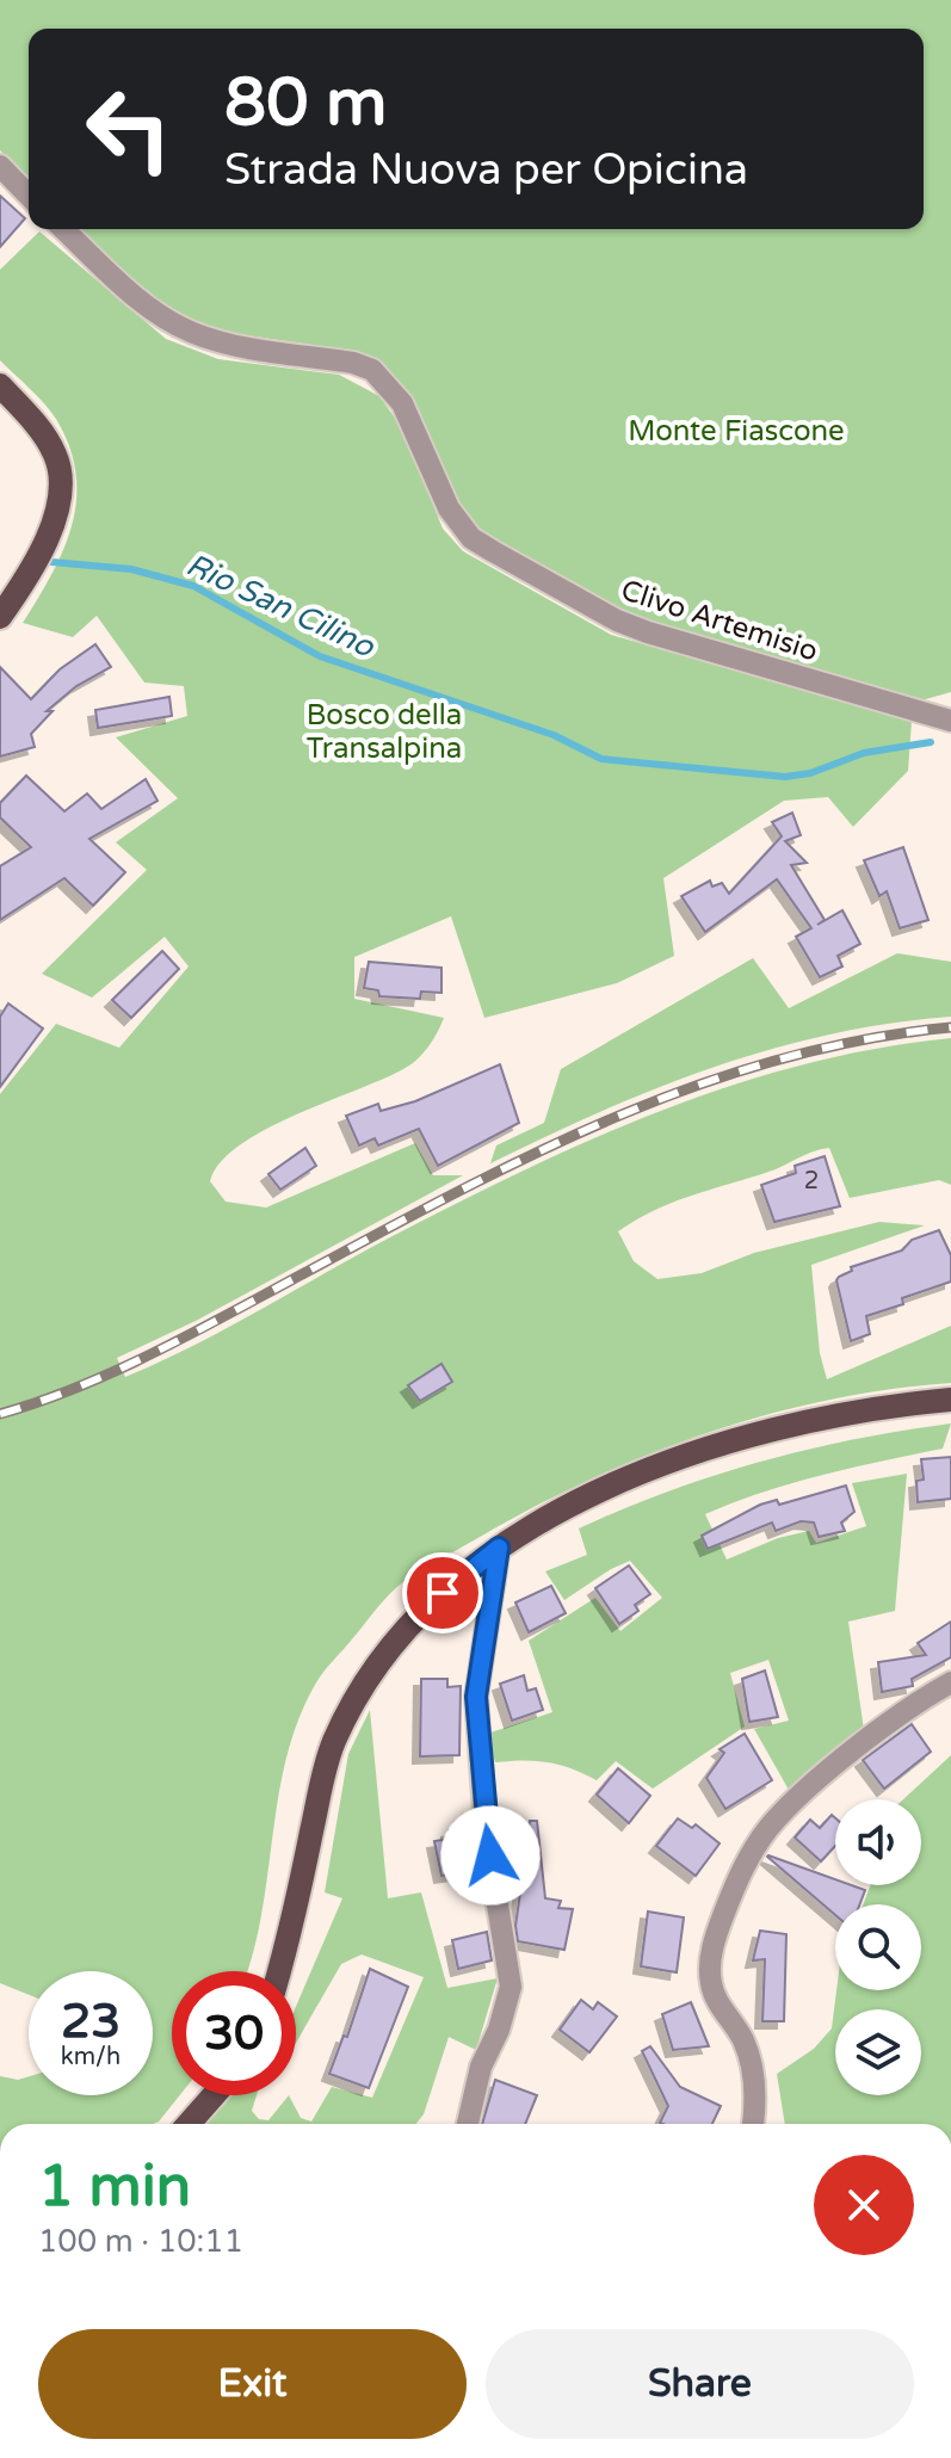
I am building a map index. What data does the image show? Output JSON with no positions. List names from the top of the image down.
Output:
{
  "streets": {
    "street": ["Clivo Artemisio"]
  },
  "water": ["Rio San Cilino"],
  "parks": ["Monte Fiascone", "Bosco della Transalpina"],
  "house_numbers": ["2"],
  "page": {
    "turn": ["80 m", "Strada Nuova per Opicina"],
    "speed": "23 km/h",
    "limit": "30",
    "heading": ["1 min", "100 m · 10:11"],
    "buttons": ["Exit", "Share"]
  }
}
